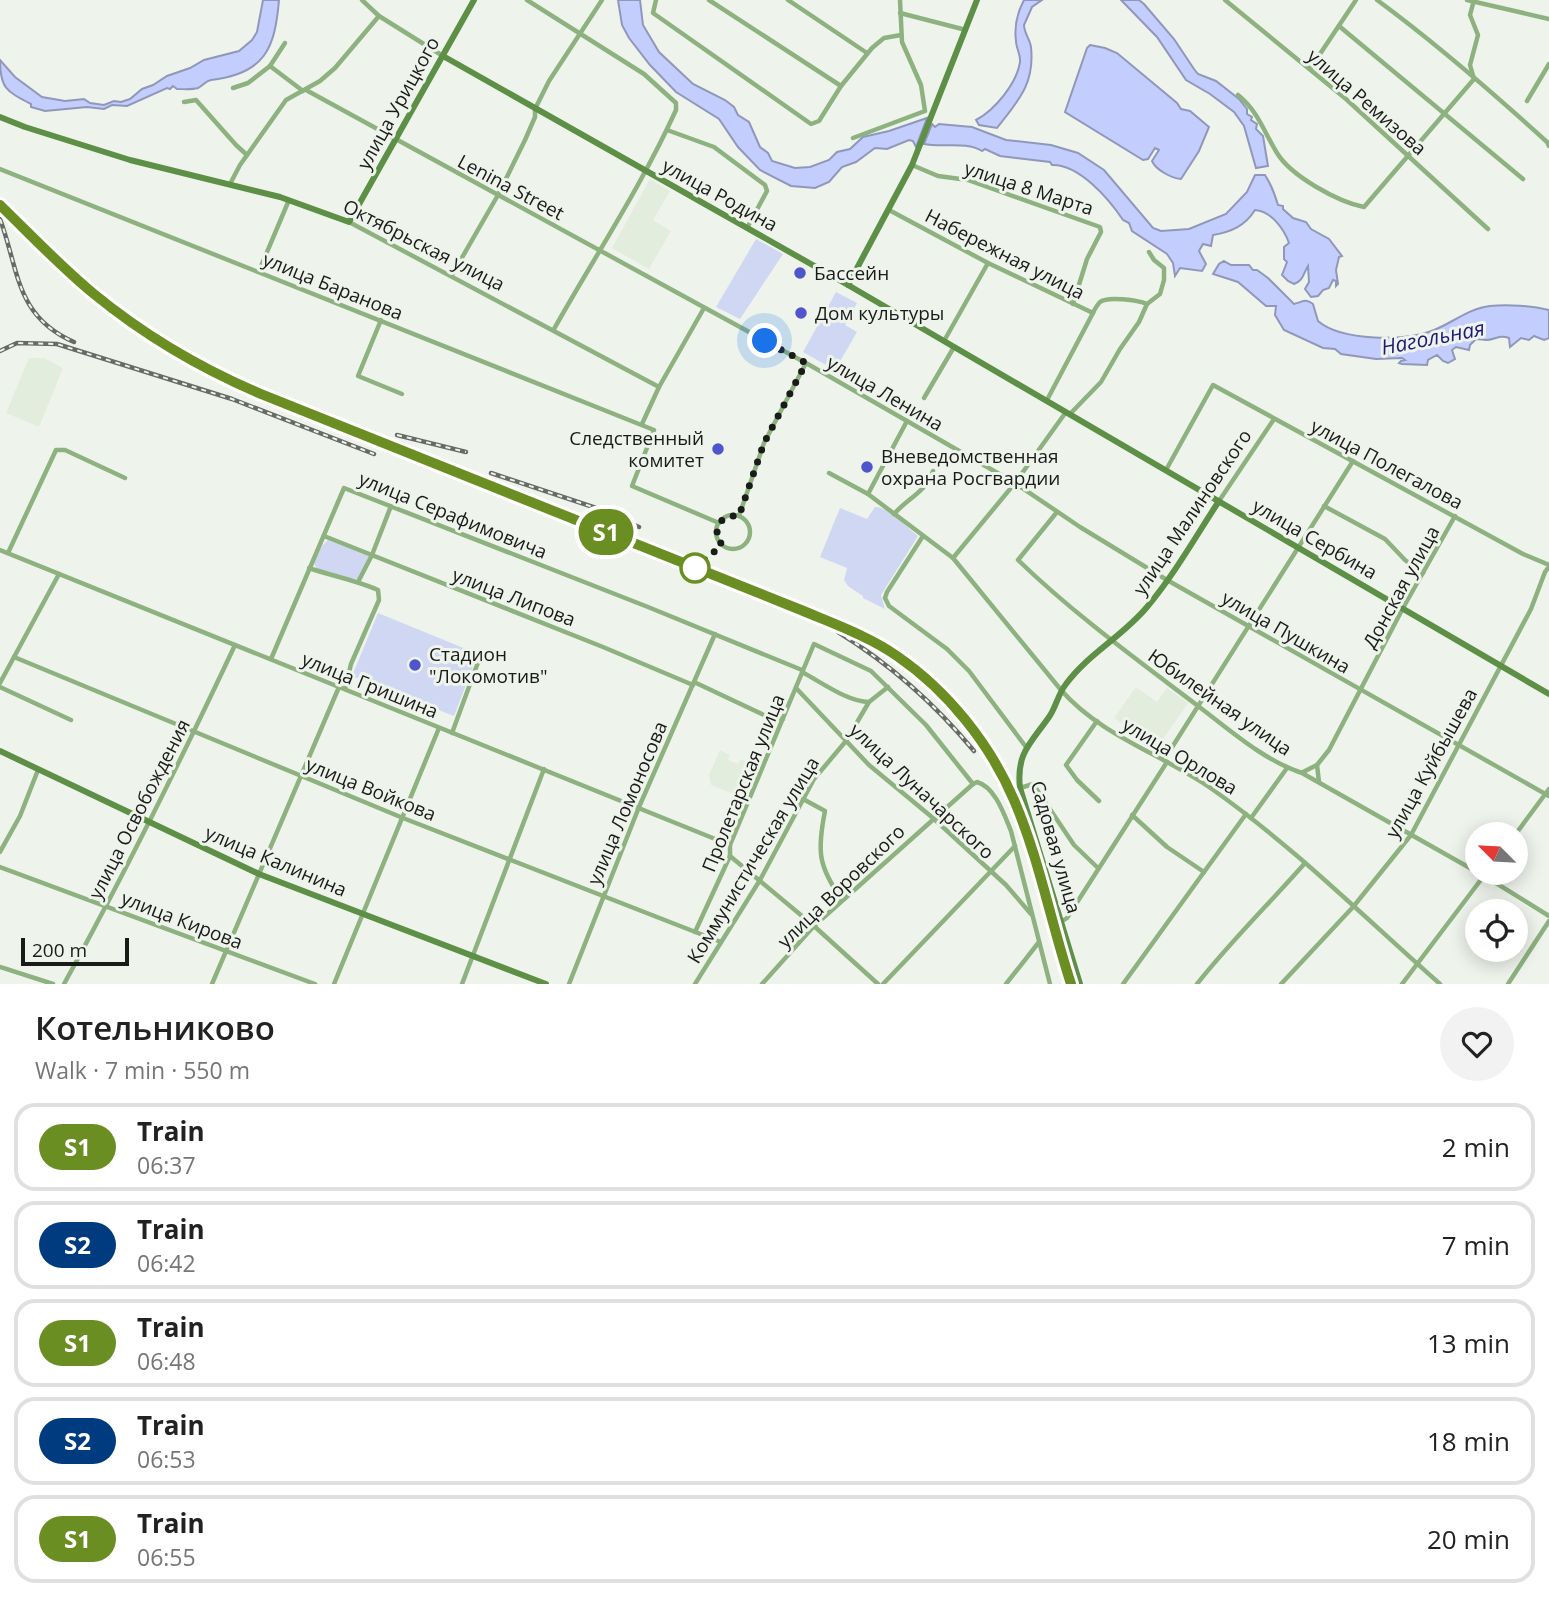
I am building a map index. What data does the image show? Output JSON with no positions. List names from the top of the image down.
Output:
{
  "streets": {
    "street": [
      "улица Ремизова",
      "улица Урицкого",
      "Lenina Street",
      "улица 8 Марта",
      "улица Родина",
      "Октябрьская улица",
      "Набережная улица",
      "улица Баранова",
      "улица Ленина",
      "улица Полегалова",
      "улица Малиновского",
      "улица Серафимовича",
      "улица Сербина",
      "Донская улица",
      "улица Липова",
      "улица Пушкина",
      "улица Гришина",
      "Юбилейная улица",
      "улица Орлова",
      "улица Куйбышева",
      "Пролетарская улица",
      "улица Войкова",
      "улица Луначарского",
      "улица Ломоносова",
      "улица Освобождения",
      "Садовая улица",
      "Коммунистическая улица",
      "улица Калинина",
      "улица Воровского",
      "улица Кирова"
    ]
  },
  "crossings": [
    ["улица Урицкого", "Lenina Street"],
    ["улица Урицкого", "улица Родина"],
    ["улица Урицкого", "Октябрьская улица"],
    ["Lenina Street", "улица Ленина"],
    ["улица 8 Марта", "Набережная улица"],
    ["улица Родина", "улица Сербина"],
    ["улица Ленина", "улица Пушкина"],
    ["улица Полегалова", "улица Малиновского"],
    ["улица Полегалова", "улица Сербина"],
    ["улица Полегалова", "Донская улица"],
    ["улица Полегалова", "улица Куйбышева"],
    ["улица Малиновского", "улица Сербина"],
    ["улица Малиновского", "улица Пушкина"],
    ["улица Малиновского", "Юбилейная улица"],
    ["улица Малиновского", "улица Орлова"],
    ["улица Малиновского", "Садовая улица"],
    ["улица Серафимовича", "улица Липова"],
    ["улица Серафимовича", "улица Гришина"],
    ["улица Серафимовича", "Пролетарская улица"],
    ["улица Серафимовича", "улица Ломоносова"],
    ["улица Серафимовича", "Коммунистическая улица"],
    ["улица Сербина", "Донская улица"],
    ["улица Сербина", "улица Куйбышева"],
    ["Донская улица", "улица Пушкина"],
    ["Донская улица", "Юбилейная улица"],
    ["улица Липова", "Пролетарская улица"],
    ["улица Липова", "улица Ломоносова"],
    ["улица Пушкина", "Юбилейная улица"],
    ["улица Пушкина", "улица Куйбышева"],
    ["улица Гришина", "Пролетарская улица"],
    ["улица Гришина", "улица Ломоносова"],
    ["улица Гришина", "улица Освобождения"],
    ["Юбилейная улица", "улица Куйбышева"],
    ["улица Орлова", "улица Куйбышева"],
    ["Пролетарская улица", "улица Войкова"],
    ["Пролетарская улица", "улица Луначарского"],
    ["Пролетарская улица", "Коммунистическая улица"],
    ["улица Войкова", "улица Ломоносова"],
    ["улица Войкова", "улица Освобождения"],
    ["улица Войкова", "Коммунистическая улица"],
    ["улица Луначарского", "Коммунистическая улица"],
    ["улица Луначарского", "улица Воровского"],
    ["улица Освобождения", "улица Калинина"],
    ["улица Освобождения", "улица Кирова"]
  ],
  "water": ["Нагольная"],
  "places": [
    "Бассейн",
    "Дом культуры",
    "Следственный комитет",
    "Вневедомственная охрана Росгвардии",
    "Стадион \"Локомотив\""
  ],
  "scale_bar": "200 m",
  "north": "top left",
  "page": {
    "on_map": "S1",
    "scale": "200 m",
    "heading": ["Котельниково", "Walk · 7 min · 550 m"],
    "list": [
      {
        "mark": "S1",
        "name": "Train",
        "note": "06:37",
        "value": "2 min"
      },
      {
        "mark": "S2",
        "name": "Train",
        "note": "06:42",
        "value": "7 min"
      },
      {
        "mark": "S1",
        "name": "Train",
        "note": "06:48",
        "value": "13 min"
      },
      {
        "mark": "S2",
        "name": "Train",
        "note": "06:53",
        "value": "18 min"
      },
      {
        "mark": "S1",
        "name": "Train",
        "note": "06:55",
        "value": "20 min"
      }
    ]
  }
}
